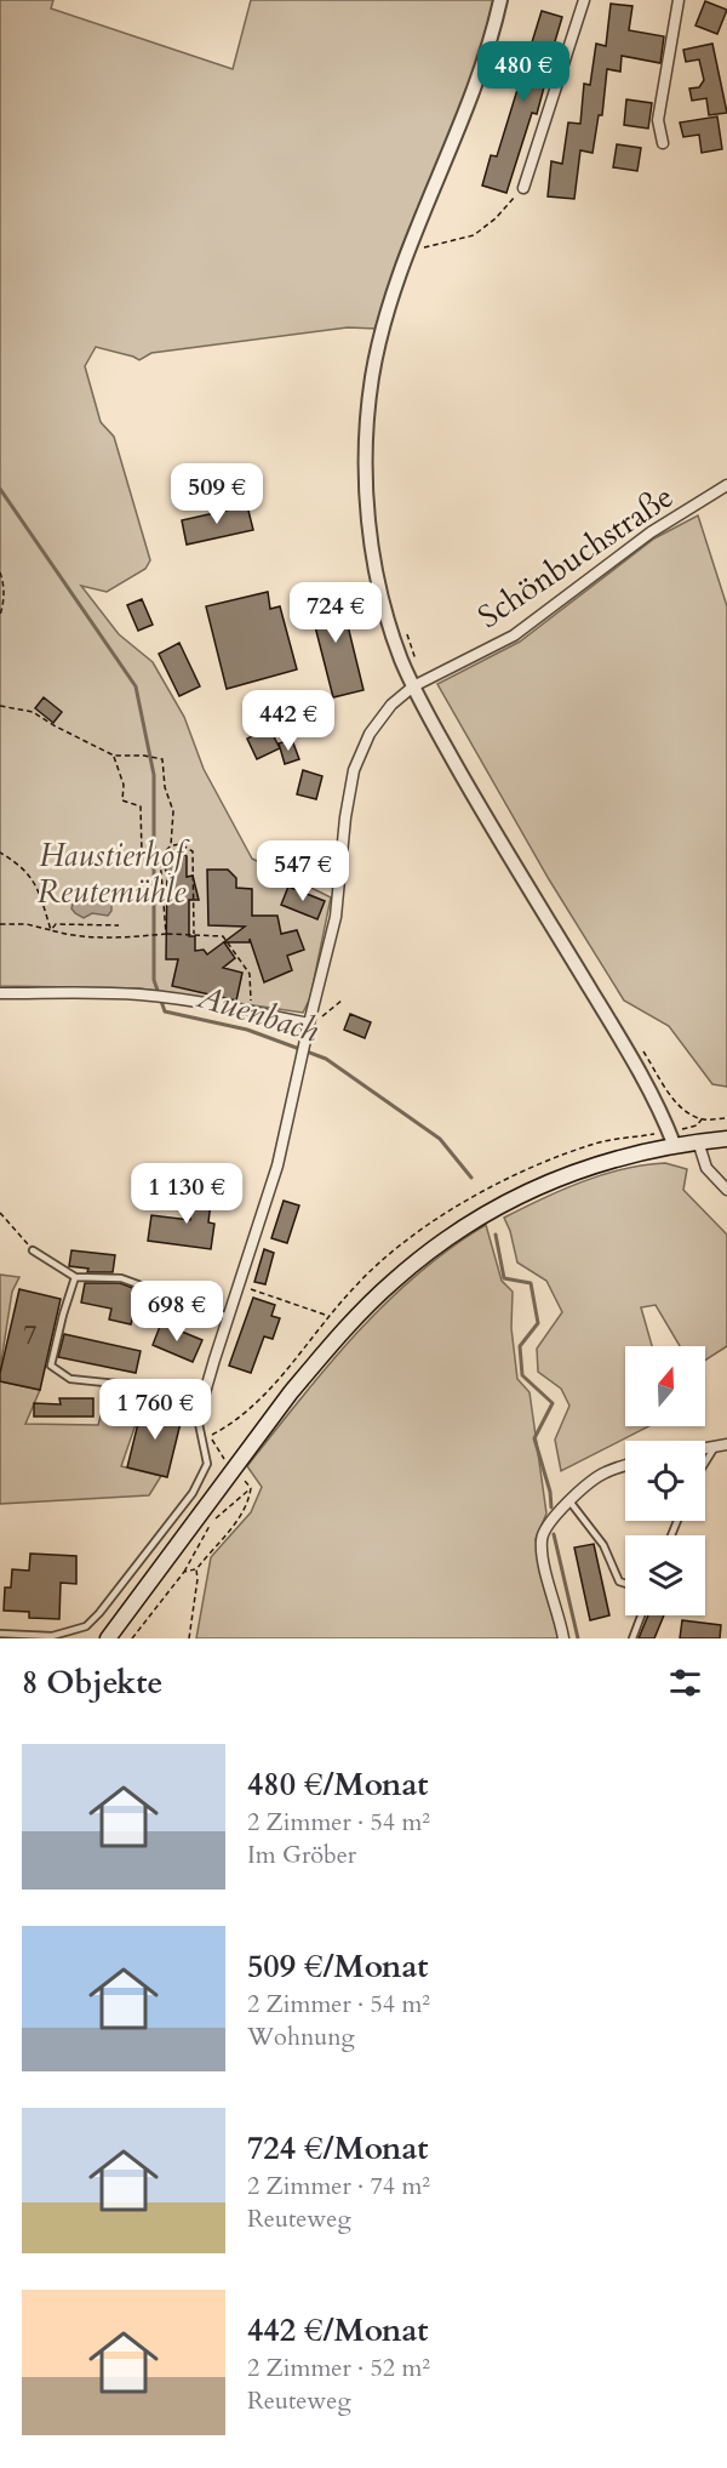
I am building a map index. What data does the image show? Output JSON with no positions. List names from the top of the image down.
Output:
{
  "streets": {
    "street": ["Schönbuchstraße"]
  },
  "water": ["Auenbach"],
  "parks": ["Haustierhof Reutemühle"],
  "house_numbers": ["7"],
  "north": "top",
  "page": {
    "price": [
      "480 €",
      "509 €",
      "724 €",
      "442 €",
      "547 €",
      "1 130 €",
      "698 €",
      "1 760 €"
    ],
    "heading": "8 Objekte",
    "list": [
      {
        "name": "480 €/Monat",
        "note": "2 Zimmer · 54 m² · Im Gröber"
      },
      {
        "name": "509 €/Monat",
        "note": "2 Zimmer · 54 m² · Wohnung"
      },
      {
        "name": "724 €/Monat",
        "note": "2 Zimmer · 74 m² · Reuteweg"
      },
      {
        "name": "442 €/Monat",
        "note": "2 Zimmer · 52 m² · Reuteweg"
      }
    ]
  }
}
